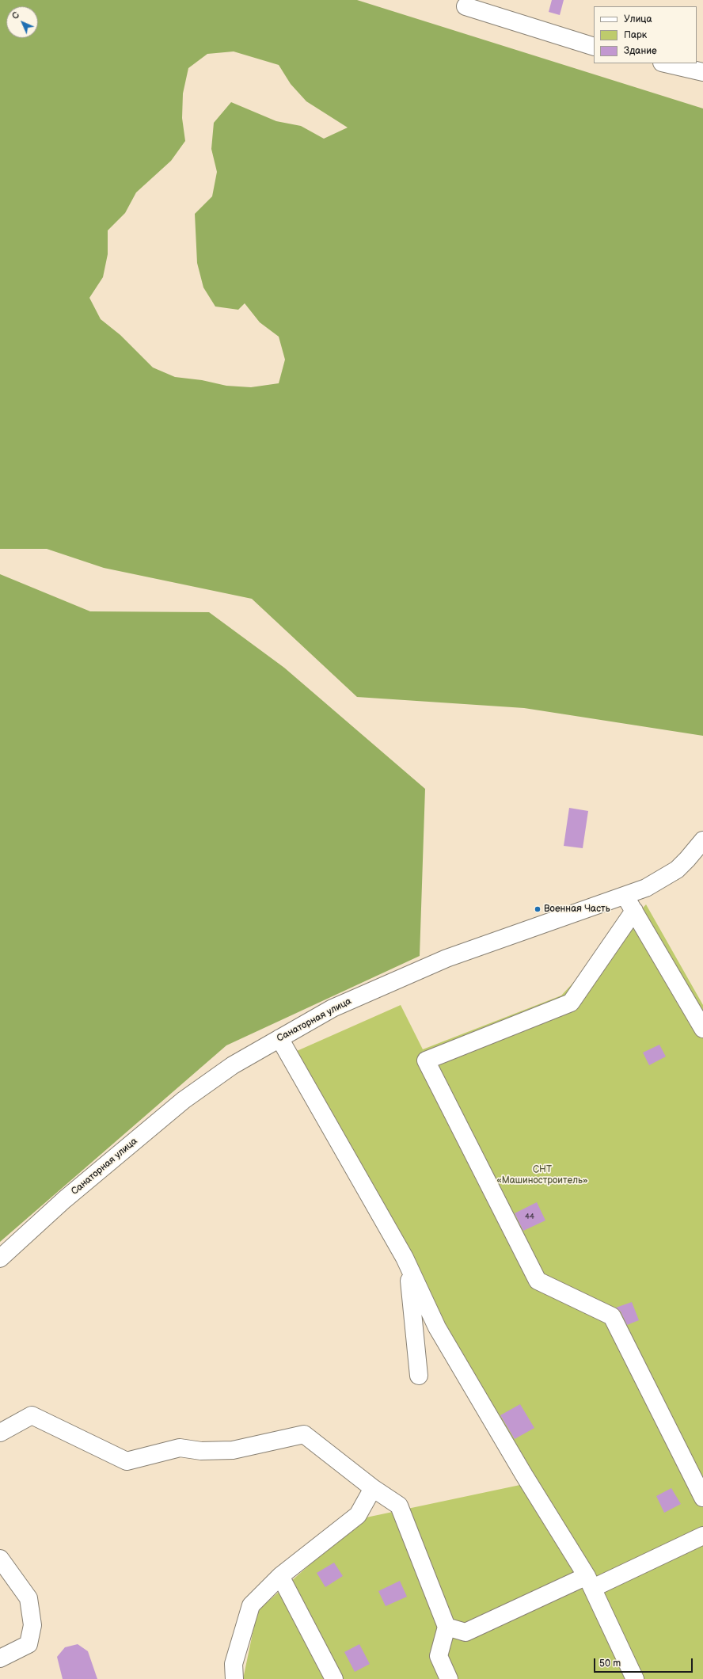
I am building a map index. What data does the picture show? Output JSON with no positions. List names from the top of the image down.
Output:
{
  "streets": {
    "street": ["Санаторная улица"]
  },
  "parks": ["СНТ «Машиностроитель»"],
  "places": ["Военная Часть"],
  "house_numbers": ["44"],
  "legend": ["Улица", "Парк", "Здание"],
  "scale_bar": "50 m",
  "north": "top left"
}
